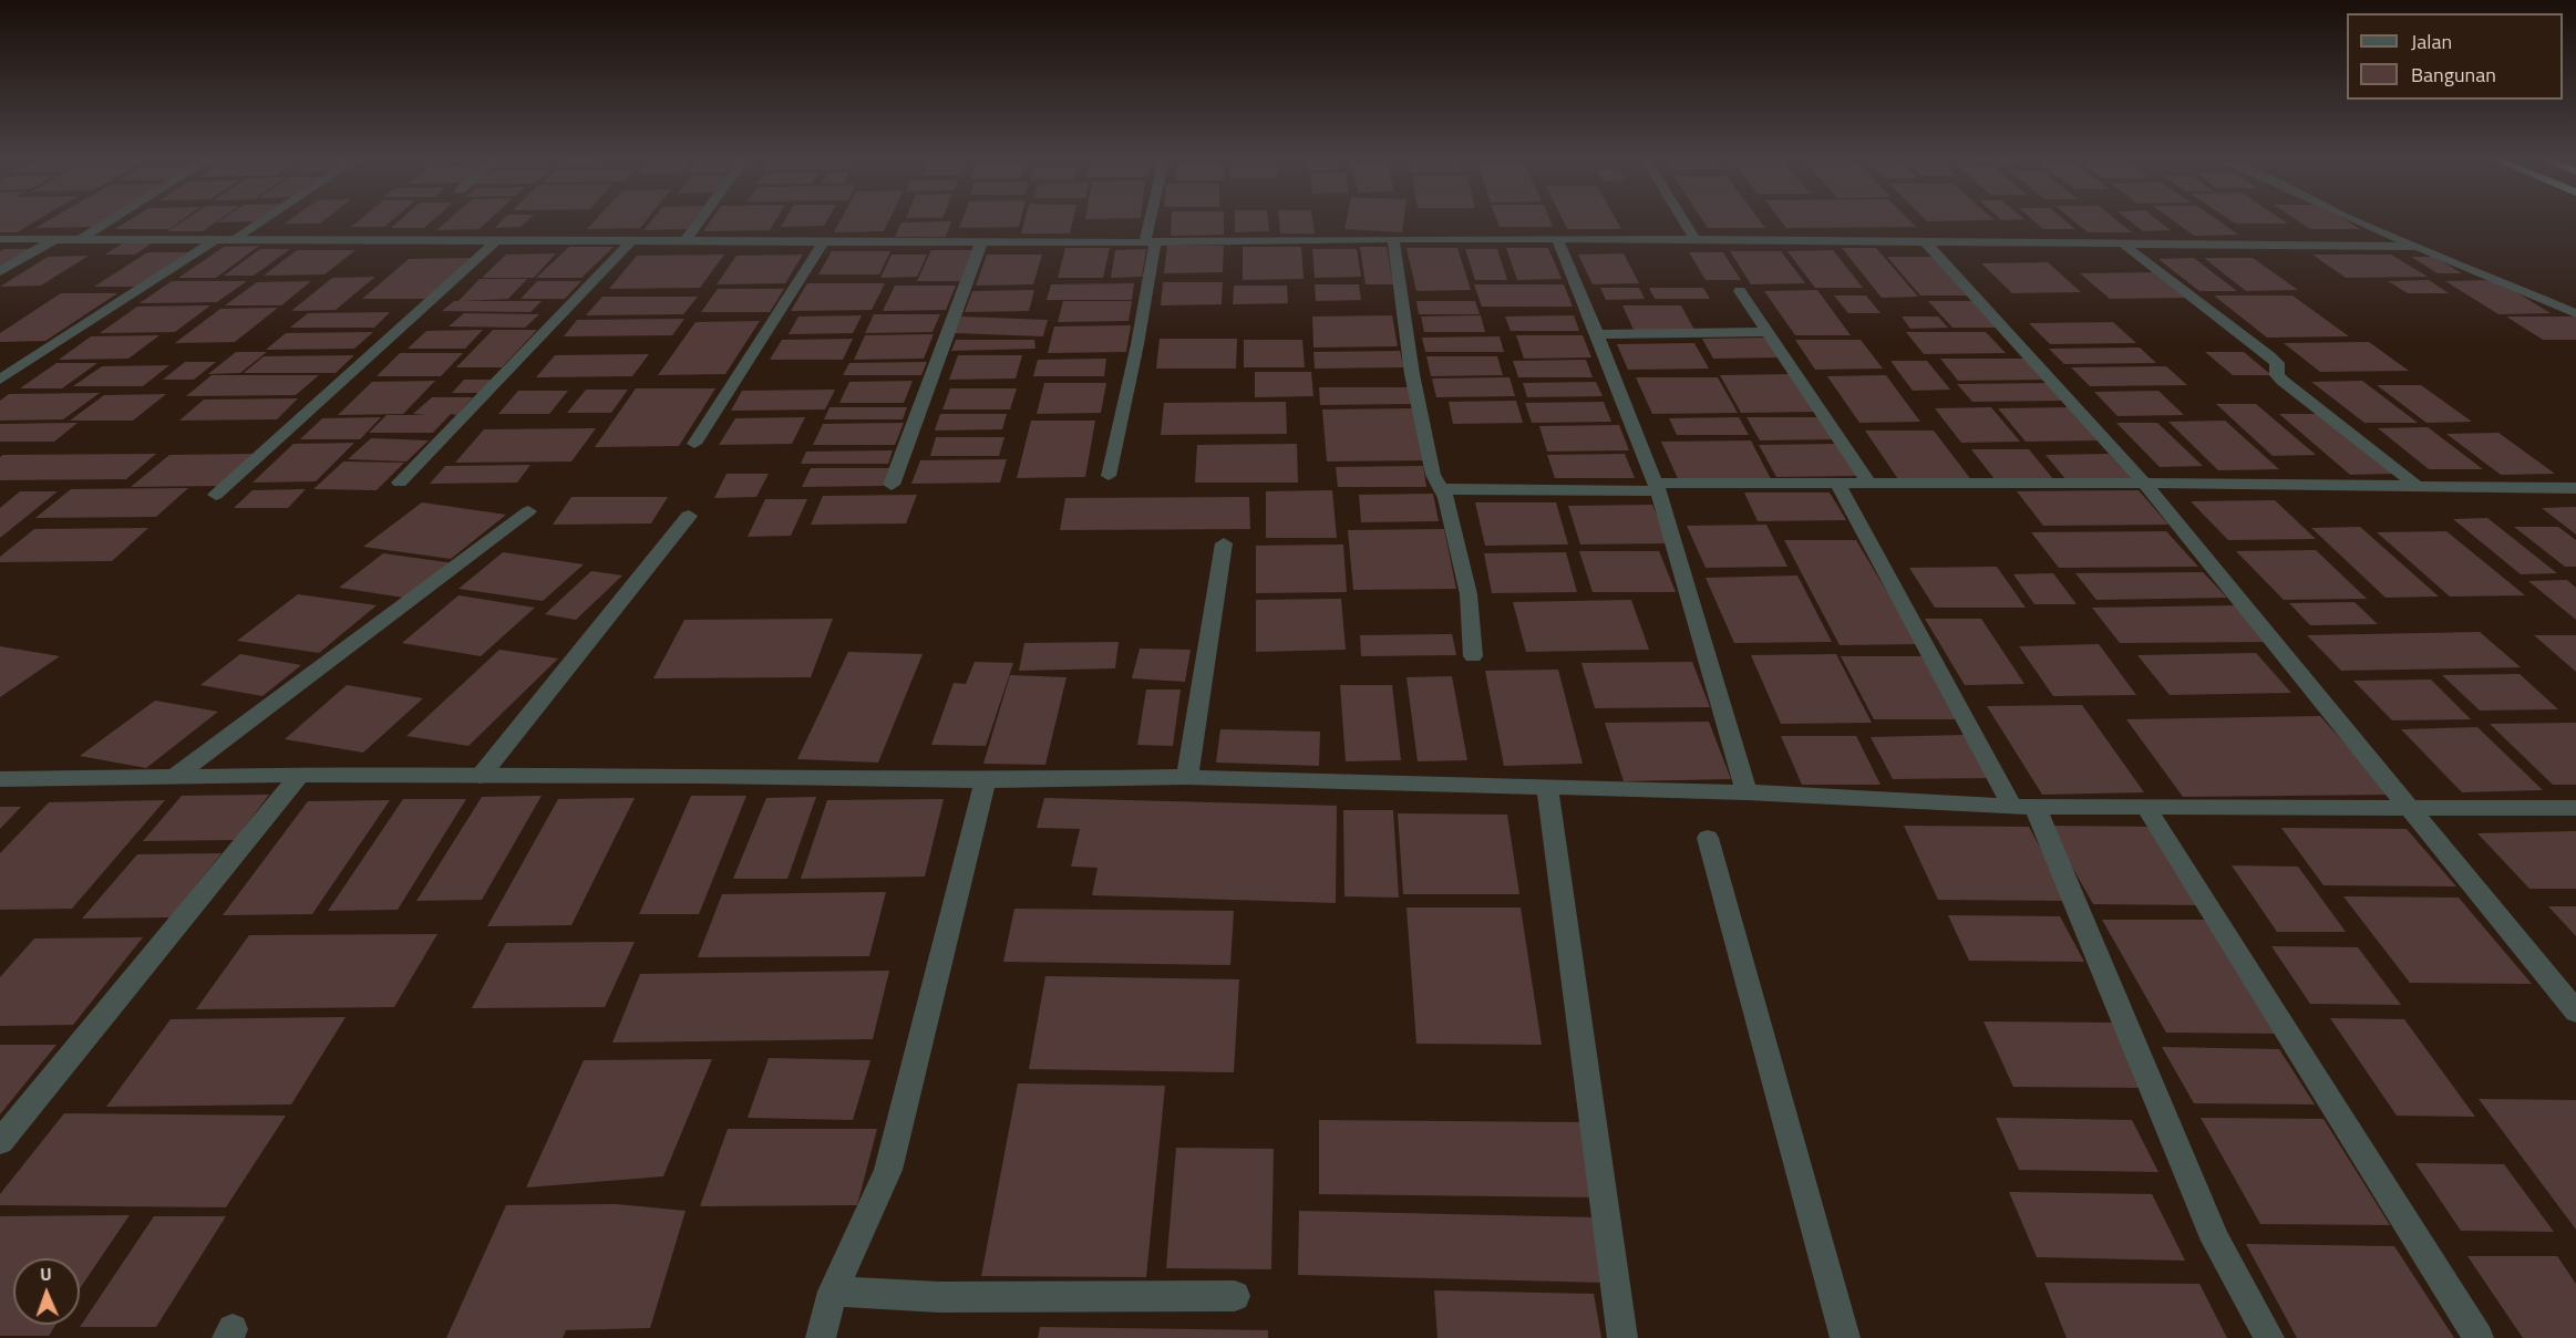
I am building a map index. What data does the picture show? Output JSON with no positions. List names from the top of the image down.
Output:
{
  "legend": ["Jalan", "Bangunan"],
  "north": "top"
}
